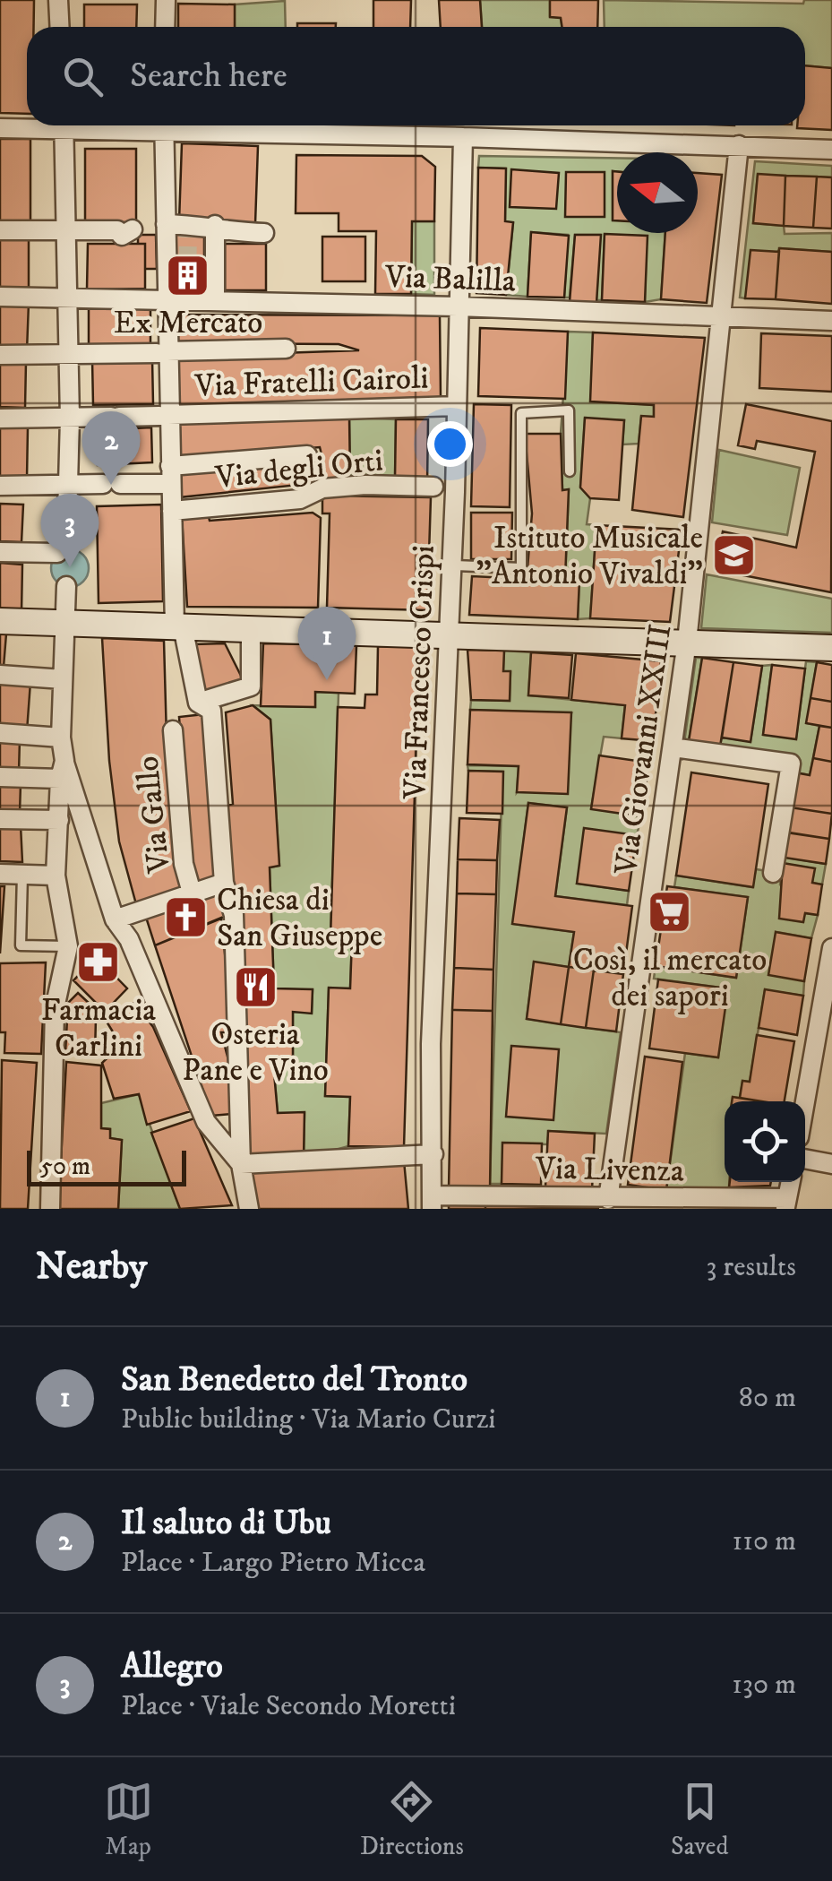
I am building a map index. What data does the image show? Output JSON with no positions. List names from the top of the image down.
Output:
{
  "streets": {
    "street": [
      "Via Balilla",
      "Via Fratelli Cairoli",
      "Via degli Orti",
      "Via Francesco Crispi",
      "Via Giovanni XXIII",
      "Via Gallo",
      "Via Livenza"
    ]
  },
  "crossings": [
    ["Via Balilla", "Via Francesco Crispi"],
    ["Via Balilla", "Via Giovanni XXIII"],
    ["Via Fratelli Cairoli", "Via Francesco Crispi"],
    ["Via Francesco Crispi", "Via Livenza"],
    ["Via Giovanni XXIII", "Via Livenza"]
  ],
  "places": {
    "building": ["Ex Mercato"],
    "school or university": ["Istituto Musicale \"Antonio Vivaldi\""],
    "supermarket": ["Così, il mercato dei sapori"],
    "church": ["Chiesa di San Giuseppe"],
    "pharmacy": ["Farmacia Carlini"],
    "restaurant": ["Osteria Pane e Vino"]
  },
  "scale_bar": "50 m",
  "north": "left",
  "page": {
    "search": "Search here",
    "pins": ["2", "3", "1"],
    "scale": "50 m",
    "heading": ["Nearby", "3 results"],
    "list": [
      {
        "mark": "1",
        "name": "San Benedetto del Tronto",
        "note": "Public building · Via Mario Curzi",
        "value": "80 m"
      },
      {
        "mark": "2",
        "name": "Il saluto di Ubu",
        "note": "Place · Largo Pietro Micca",
        "value": "110 m"
      },
      {
        "mark": "3",
        "name": "Allegro",
        "note": "Place · Viale Secondo Moretti",
        "value": "130 m"
      }
    ],
    "nav": ["Map", "Directions", "Saved"]
  }
}
